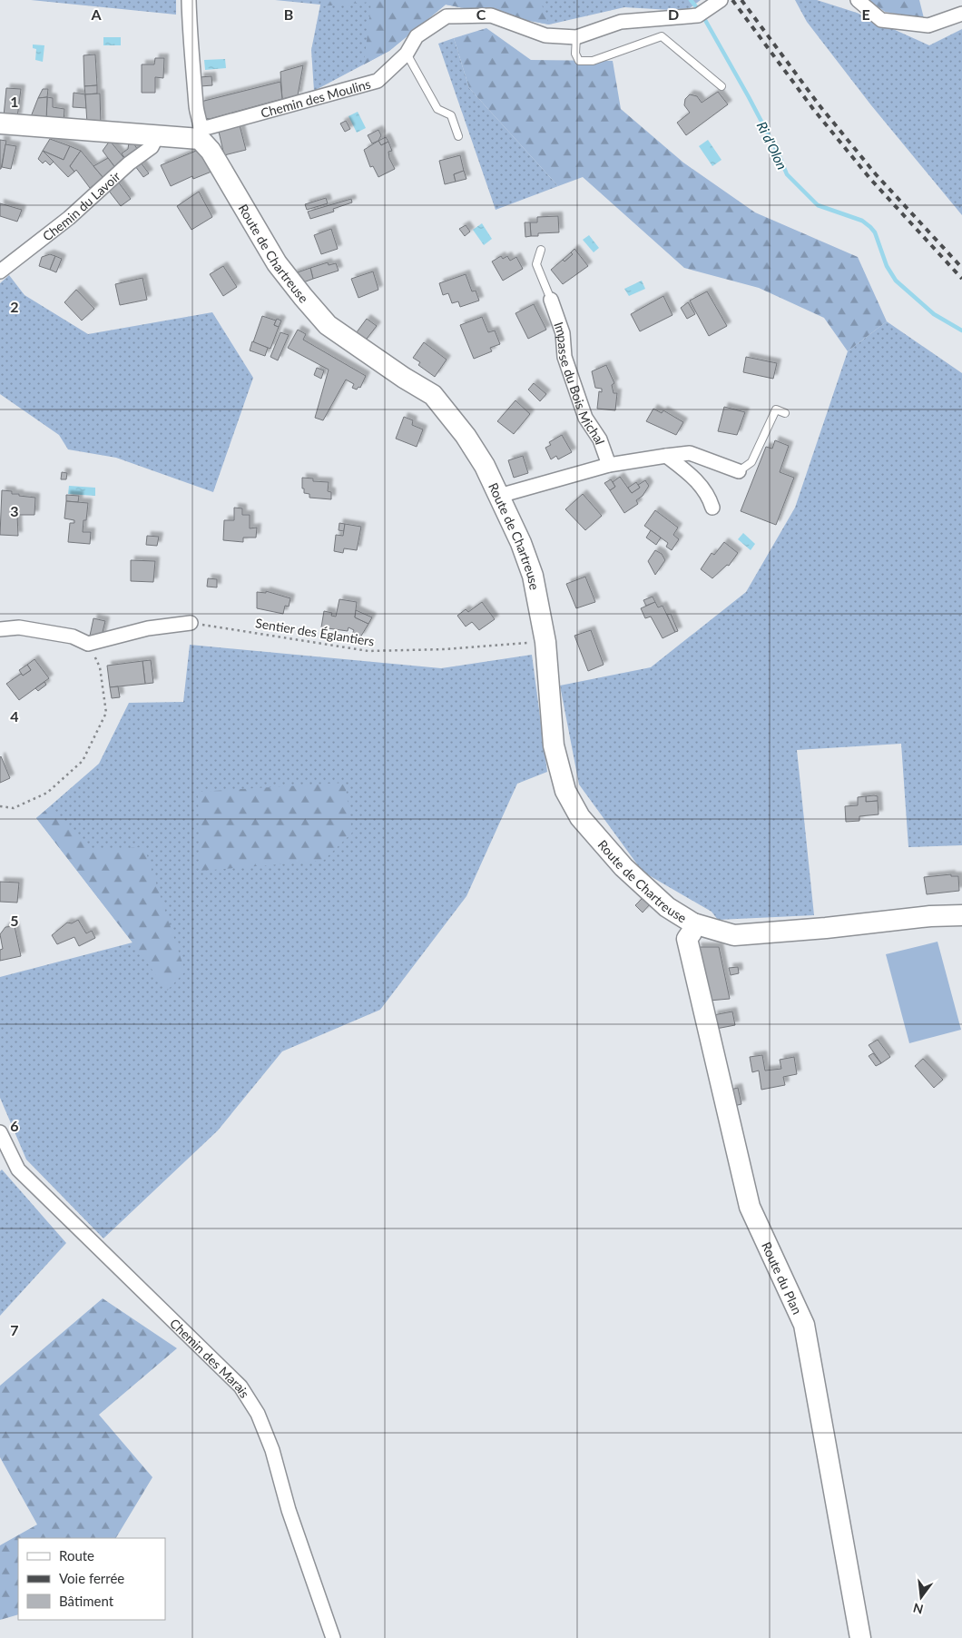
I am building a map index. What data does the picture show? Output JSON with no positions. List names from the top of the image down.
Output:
{
  "streets": {
    "main road": ["Route de Chartreuse", "Route du Plan"],
    "street": [
      "Chemin des Moulins",
      "Chemin du Lavoir",
      "Impasse du Bois Michal",
      "Chemin des Marais"
    ],
    "path": ["Sentier des Églantiers"]
  },
  "crossings": [
    ["Chemin des Moulins", "Route de Chartreuse"],
    ["Route de Chartreuse", "Sentier des Églantiers"],
    ["Route de Chartreuse", "Route du Plan"]
  ],
  "water": ["Ri d'Olon"],
  "legend": ["Route", "Voie ferrée", "Bâtiment"],
  "north": "bottom",
  "grid": {
    "columns": [
      "A",
      "B",
      "C",
      "D",
      "E"
    ],
    "rows": [
      "1",
      "2",
      "3",
      "4",
      "5",
      "6",
      "7"
    ]
  }
}
